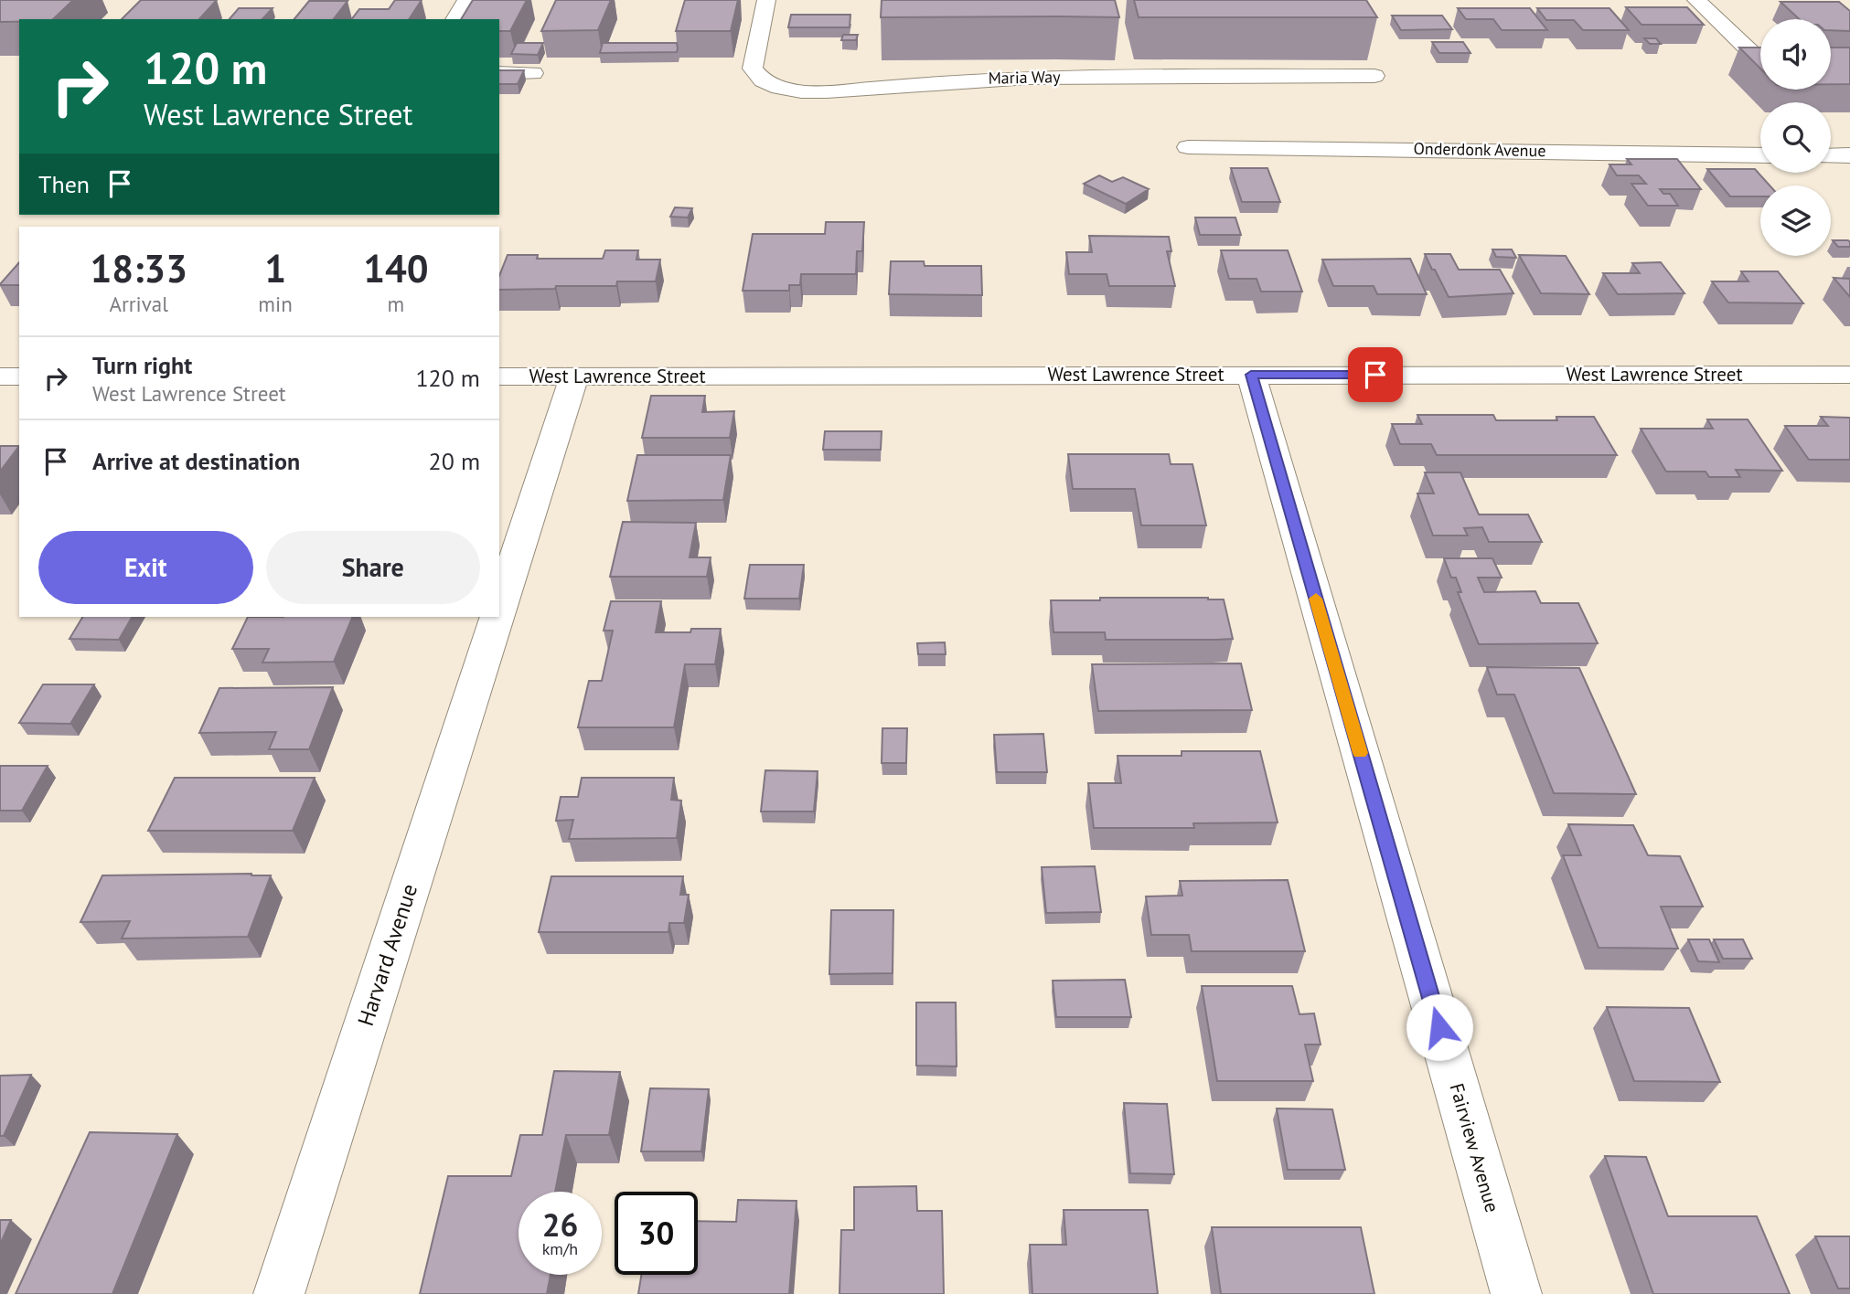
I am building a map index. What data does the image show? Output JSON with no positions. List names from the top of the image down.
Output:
{
  "streets": {
    "street": [
      "Maria Way",
      "Onderdonk Avenue",
      "West Lawrence Street",
      "Harvard Avenue",
      "Fairview Avenue"
    ]
  },
  "crossings": [
    ["West Lawrence Street", "Harvard Avenue"],
    ["West Lawrence Street", "Fairview Avenue"]
  ],
  "page": {
    "turn": ["120 m", "West Lawrence Street"],
    "then": "Then",
    "eta": [
      "18:33",
      "Arrival",
      "1",
      "min",
      "140",
      "m"
    ],
    "list": [
      {
        "name": "Turn right",
        "note": "West Lawrence Street",
        "value": "120 m"
      },
      {
        "name": "Arrive at destination",
        "value": "20 m"
      }
    ],
    "buttons": ["Exit", "Share"],
    "speed": "26 km/h",
    "limit": "30"
  }
}
